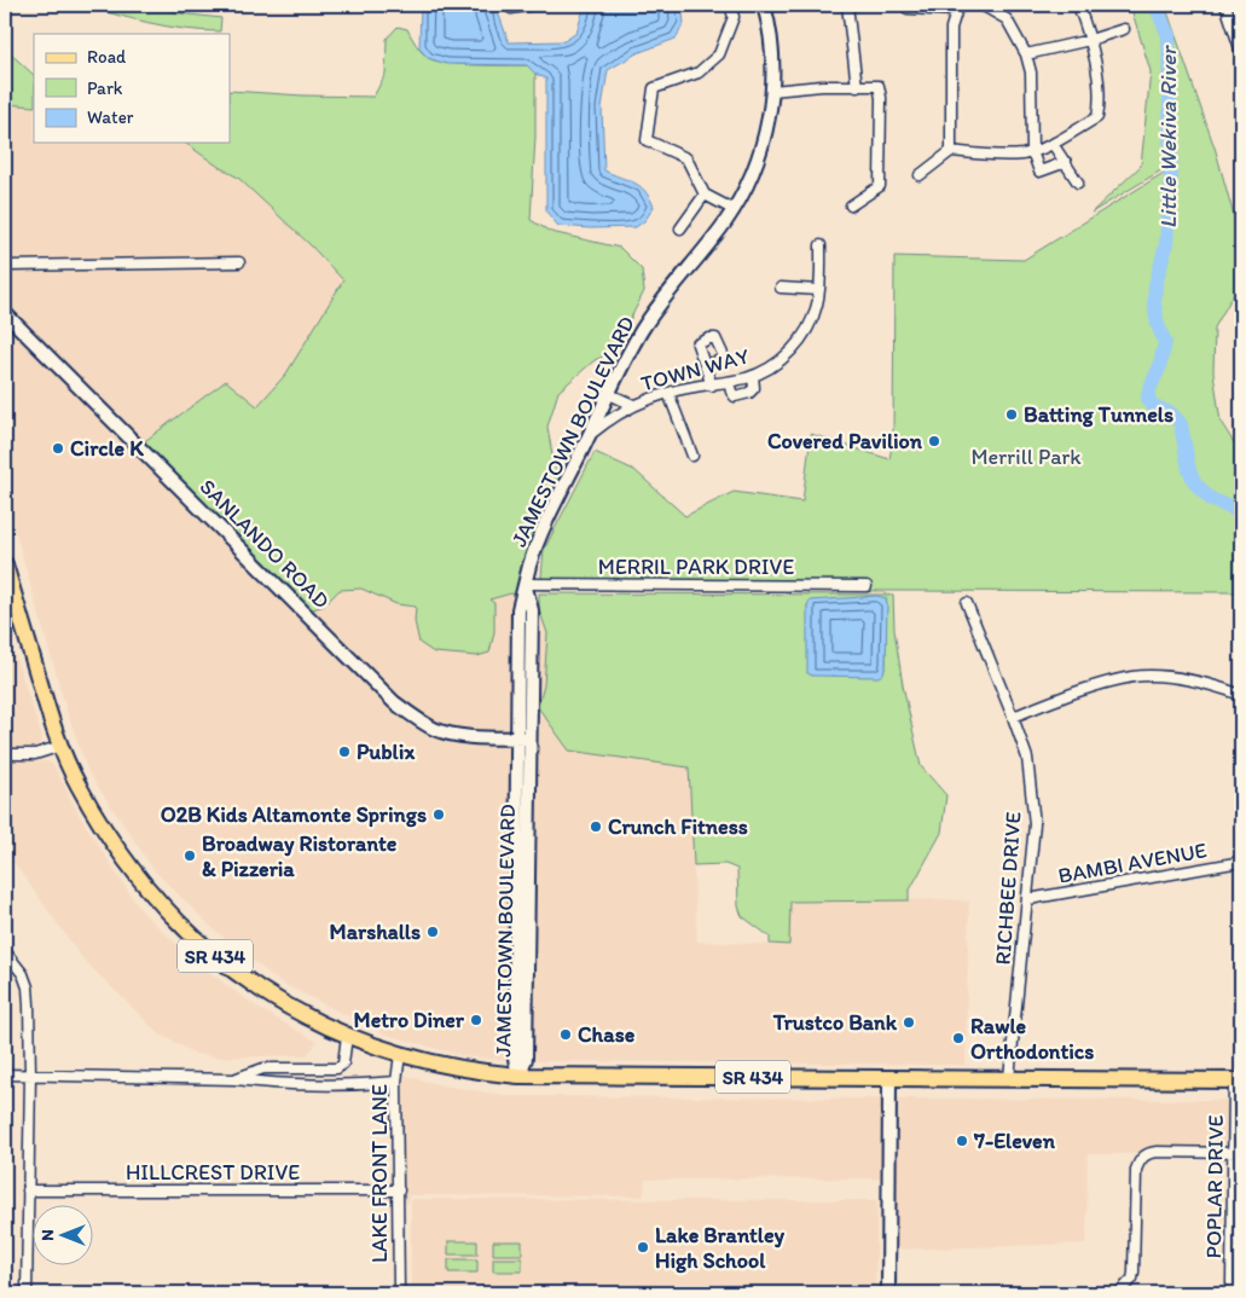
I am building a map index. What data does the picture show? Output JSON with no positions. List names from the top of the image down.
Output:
{
  "streets": {
    "main road": ["SR 434"],
    "street": [
      "TOWN WAY",
      "JAMESTOWN BOULEVARD",
      "SANLANDO ROAD",
      "MERRIL PARK DRIVE",
      "BAMBI AVENUE",
      "RICHBEE DRIVE",
      "HILLCREST DRIVE",
      "LAKE FRONT LANE",
      "POPLAR DRIVE"
    ]
  },
  "crossings": [
    ["TOWN WAY", "JAMESTOWN BOULEVARD"],
    ["JAMESTOWN BOULEVARD", "SANLANDO ROAD"],
    ["JAMESTOWN BOULEVARD", "MERRIL PARK DRIVE"],
    ["JAMESTOWN BOULEVARD", "SR 434"],
    ["BAMBI AVENUE", "RICHBEE DRIVE"],
    ["RICHBEE DRIVE", "SR 434"],
    ["SR 434", "LAKE FRONT LANE"],
    ["SR 434", "POPLAR DRIVE"],
    ["HILLCREST DRIVE", "LAKE FRONT LANE"]
  ],
  "water": ["Little Wekiva River"],
  "parks": ["Merrill Park"],
  "places": [
    "Batting Tunnels",
    "Covered Pavilion",
    "Circle K",
    "Publix",
    "O2B Kids Altamonte Springs",
    "Crunch Fitness",
    "Broadway Ristorante & Pizzeria",
    "Marshalls",
    "Metro Diner",
    "Trustco Bank",
    "Chase",
    "Rawle Orthodontics",
    "7-Eleven",
    "Lake Brantley High School"
  ],
  "legend": ["Road", "Park", "Water"],
  "north": "left"
}
